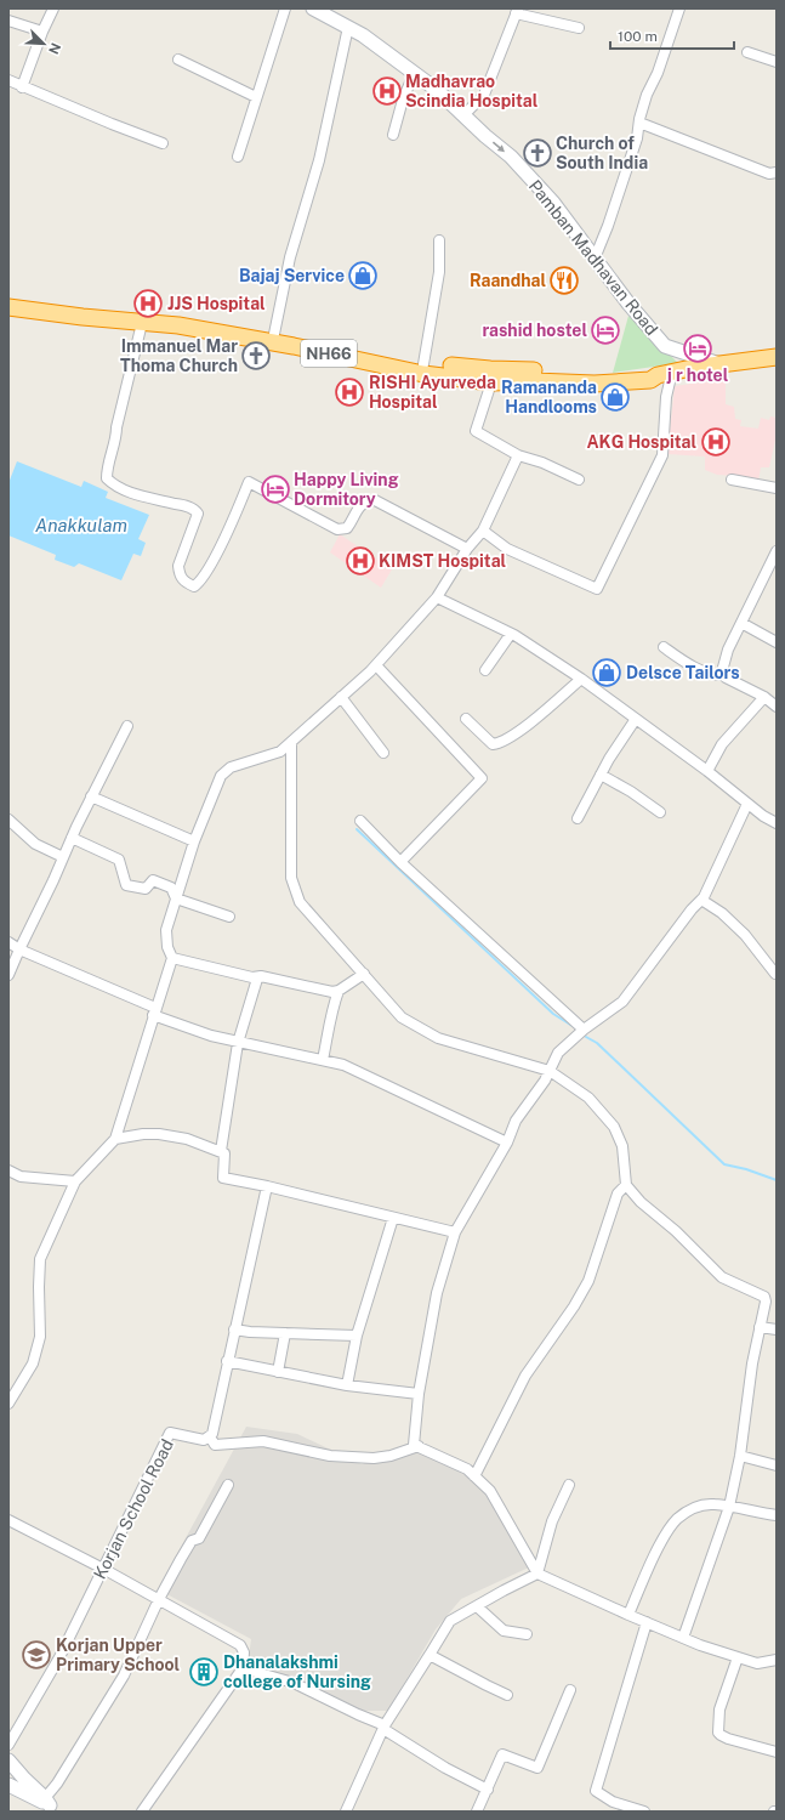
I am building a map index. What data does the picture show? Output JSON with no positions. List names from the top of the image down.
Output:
{
  "streets": {
    "highway": ["NH66"],
    "main road": ["Pamban Madhavan Road"],
    "street": ["Korjan School Road"]
  },
  "crossings": [
    ["Pamban Madhavan Road", "NH66"]
  ],
  "one_way": ["Pamban Madhavan Road"],
  "water": ["Anakkulam"],
  "places": {
    "hospital": [
      "Madhavrao Scindia Hospital",
      "JJS Hospital",
      "RISHI Ayurveda Hospital",
      "AKG Hospital",
      "KIMST Hospital"
    ],
    "church": ["Church of South India", "Immanuel Mar Thoma Church"],
    "shop": ["Bajaj Service", "Ramananda Handlooms", "Delsce Tailors"],
    "restaurant": ["Raandhal"],
    "hotel": ["rashid hostel", "j r hotel", "Happy Living Dormitory"],
    "school or university": ["Korjan Upper Primary School"],
    "building": ["Dhanalakshmi college of Nursing"]
  },
  "scale_bar": "100 m",
  "north": "bottom right"
}
